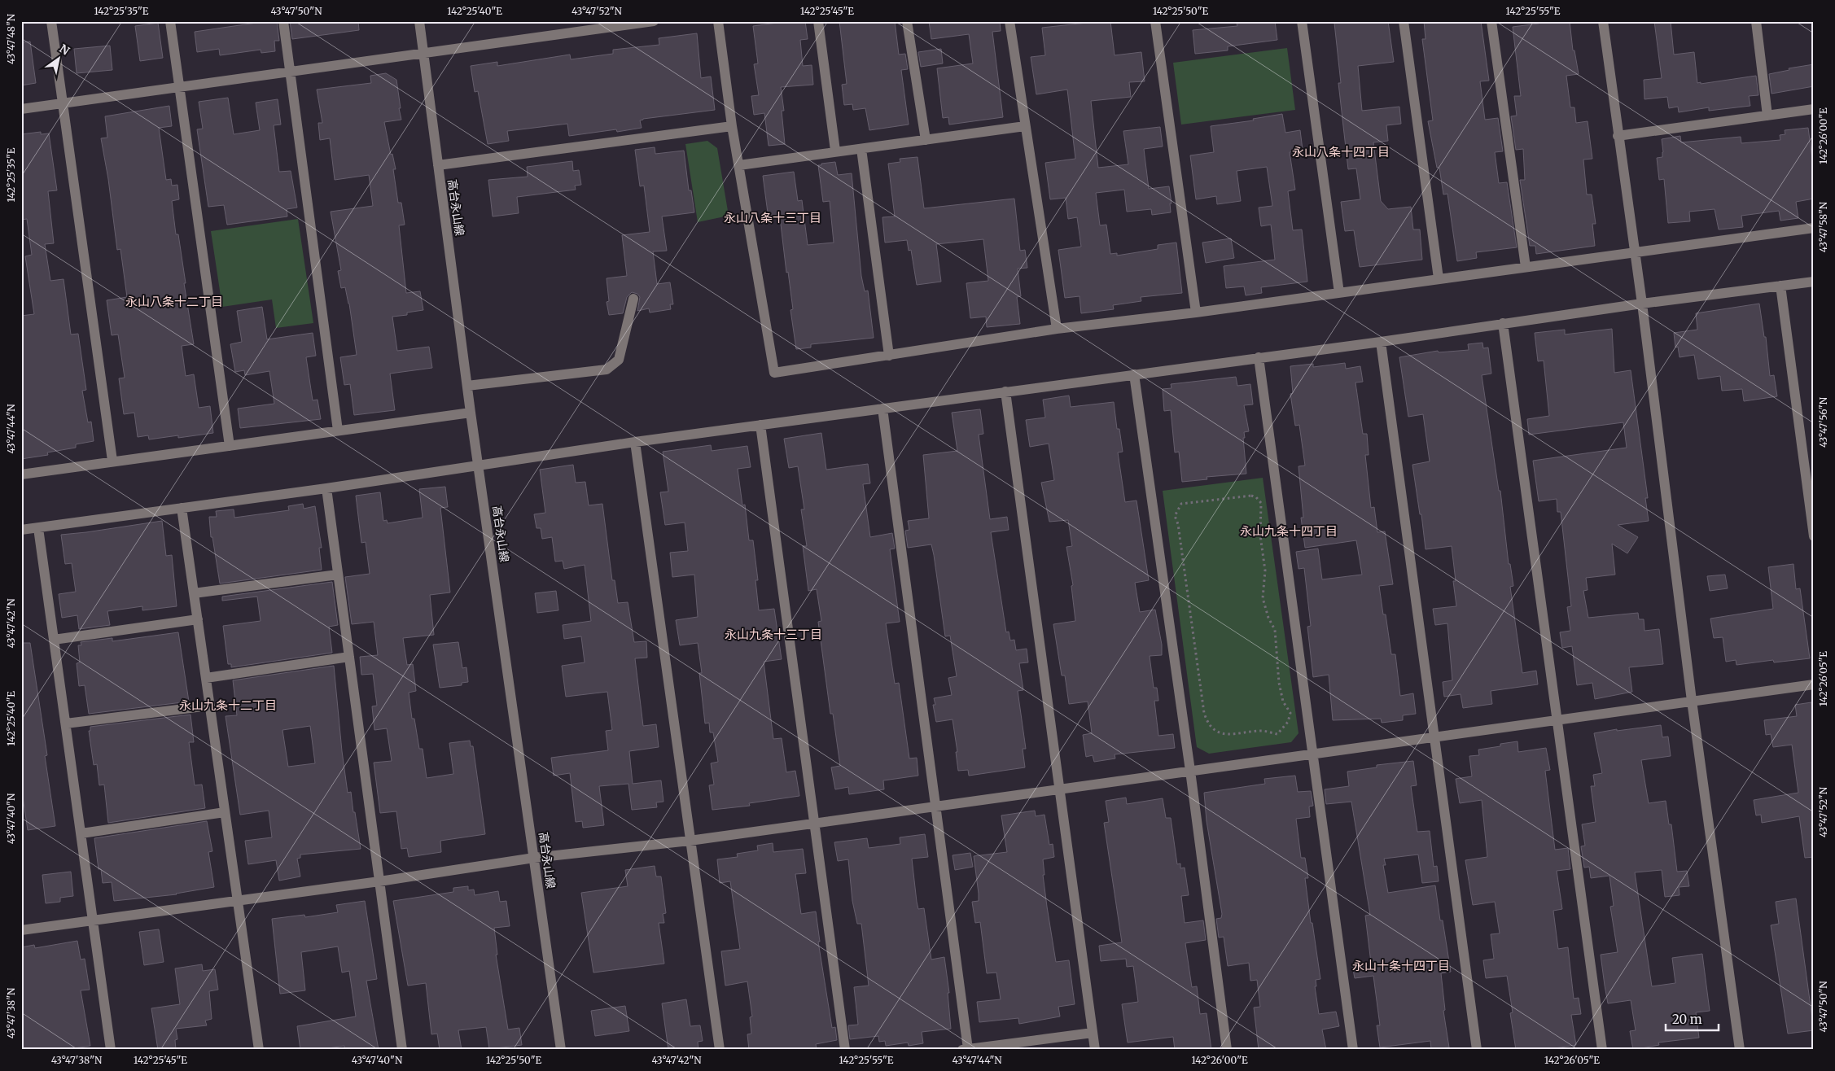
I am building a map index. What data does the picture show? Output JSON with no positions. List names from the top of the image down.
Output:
{
  "streets": {
    "street": ["高台永山線"]
  },
  "districts": [
    "永山八条十四丁目",
    "永山八条十三丁目",
    "永山八条十二丁目",
    "永山九条十四丁目",
    "永山九条十三丁目",
    "永山九条十二丁目",
    "永山十条十四丁目"
  ],
  "scale_bar": "20 m",
  "north": "top right",
  "coordinates": [
    "142°25'35\"E",
    "43°47'50\"N",
    "142°25'40\"E",
    "43°47'52\"N",
    "142°25'45\"E",
    "142°25'50\"E",
    "142°25'55\"E",
    "43°47'48\"N",
    "142°26'00\"E",
    "43°47'58\"N",
    "43°47'56\"N",
    "43°47'44\"N",
    "43°47'42\"N",
    "142°26'05\"E",
    "43°47'40\"N",
    "43°47'38\"N"
  ]
}
